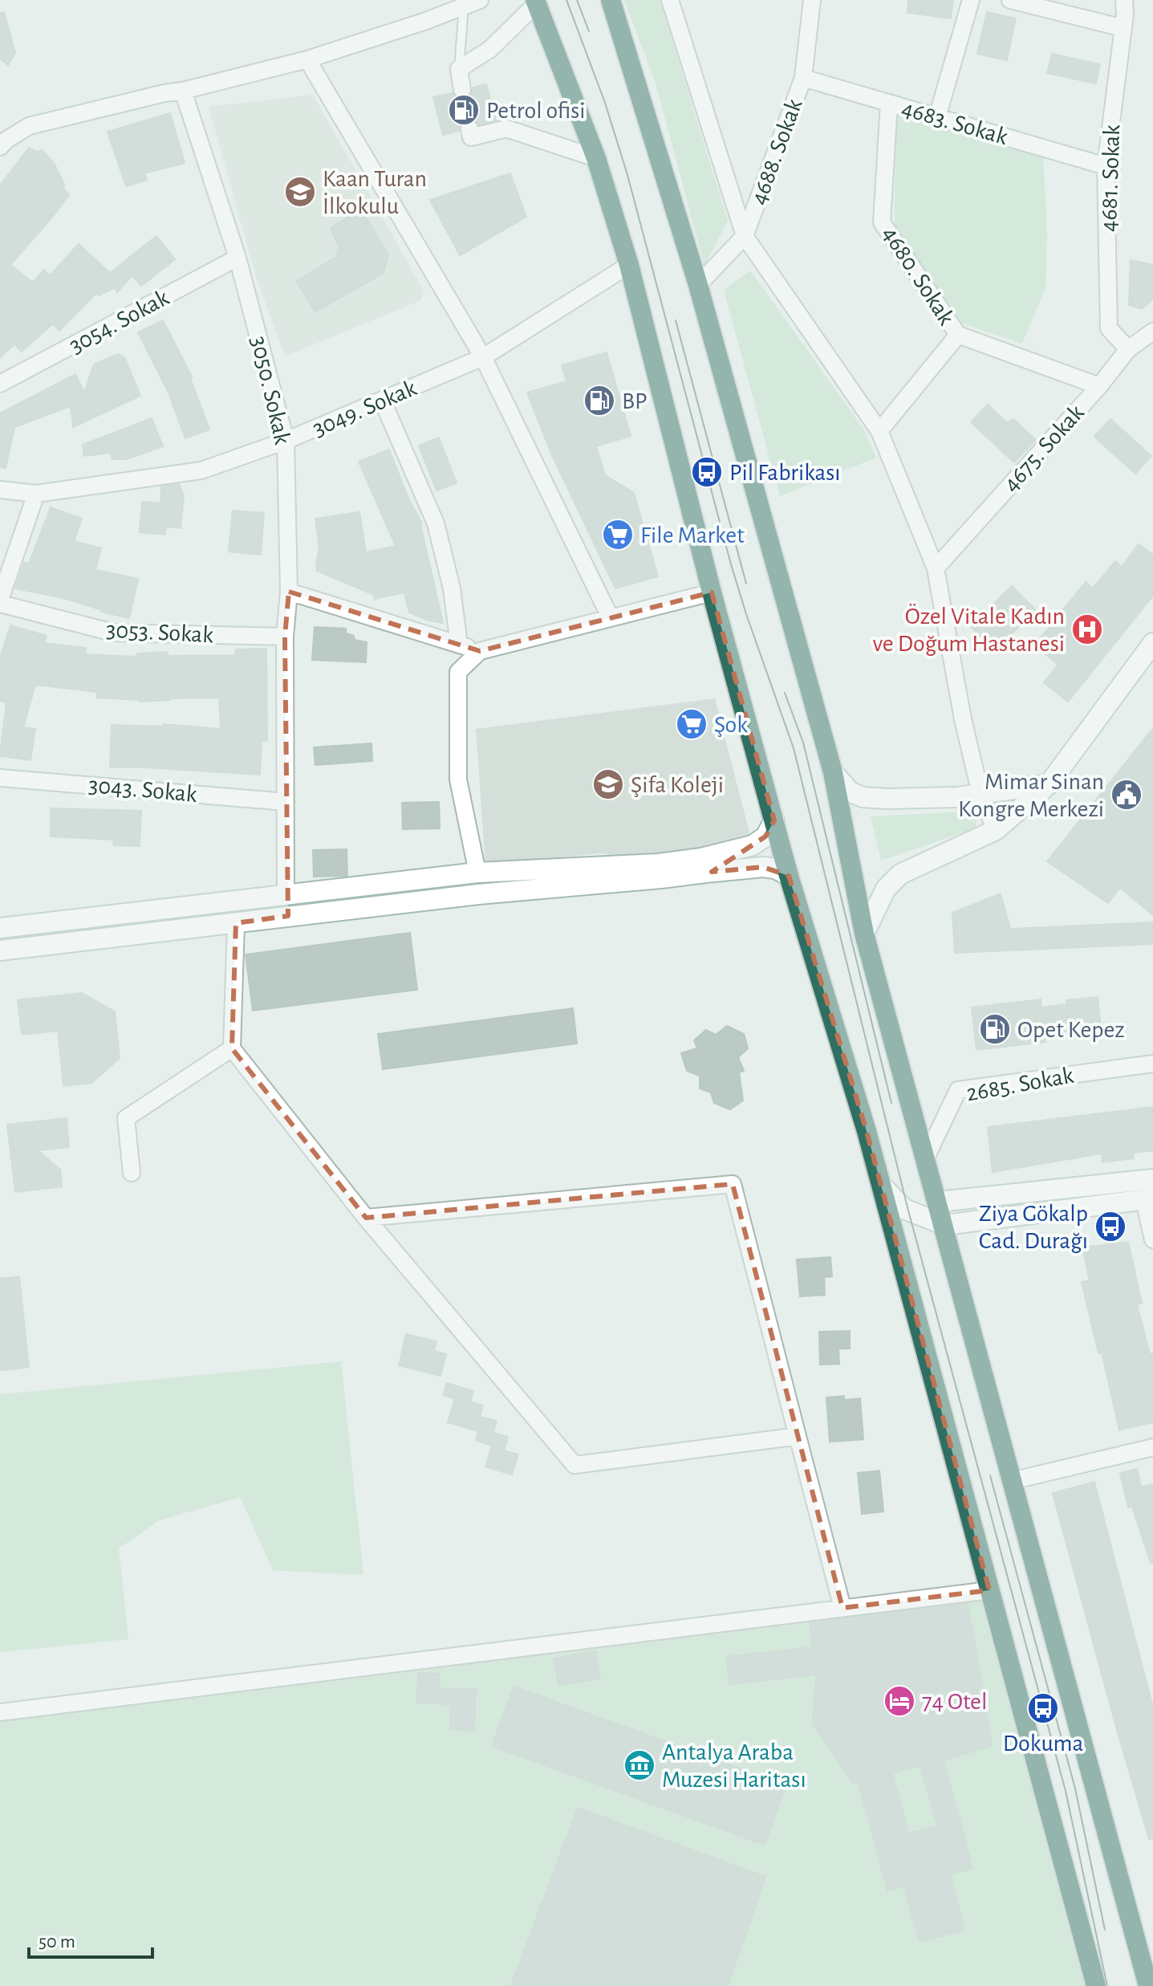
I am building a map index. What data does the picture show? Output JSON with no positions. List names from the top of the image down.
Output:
{
  "streets": {
    "street": [
      "4683. Sokak",
      "4688. Sokak",
      "4681. Sokak",
      "4680. Sokak",
      "3054. Sokak",
      "3050. Sokak",
      "3049. Sokak",
      "4675. Sokak",
      "3053. Sokak",
      "3043. Sokak",
      "2685. Sokak"
    ]
  },
  "crossings": [
    ["4683. Sokak", "4688. Sokak"],
    ["4683. Sokak", "4681. Sokak"],
    ["4683. Sokak", "4680. Sokak"],
    ["4681. Sokak", "4675. Sokak"],
    ["4680. Sokak", "4675. Sokak"],
    ["3054. Sokak", "3050. Sokak"],
    ["3050. Sokak", "3049. Sokak"],
    ["3050. Sokak", "3053. Sokak"],
    ["3050. Sokak", "3043. Sokak"]
  ],
  "places": {
    "fuel station": ["Petrol ofisi", "BP", "Opet Kepez"],
    "school or university": ["Kaan Turan İlkokulu", "Şifa Koleji"],
    "bus stop": ["Pil Fabrikası", "Ziya Gökalp Cad. Durağı", "Dokuma"],
    "supermarket": ["File Market", "Şok"],
    "hospital": ["Özel Vitale Kadın ve Doğum Hastanesi"],
    "public building": ["Mimar Sinan Kongre Merkezi"],
    "hotel": ["74 Otel"],
    "museum": ["Antalya Araba Muzesi Haritası"]
  },
  "scale_bar": "50 m"
}
